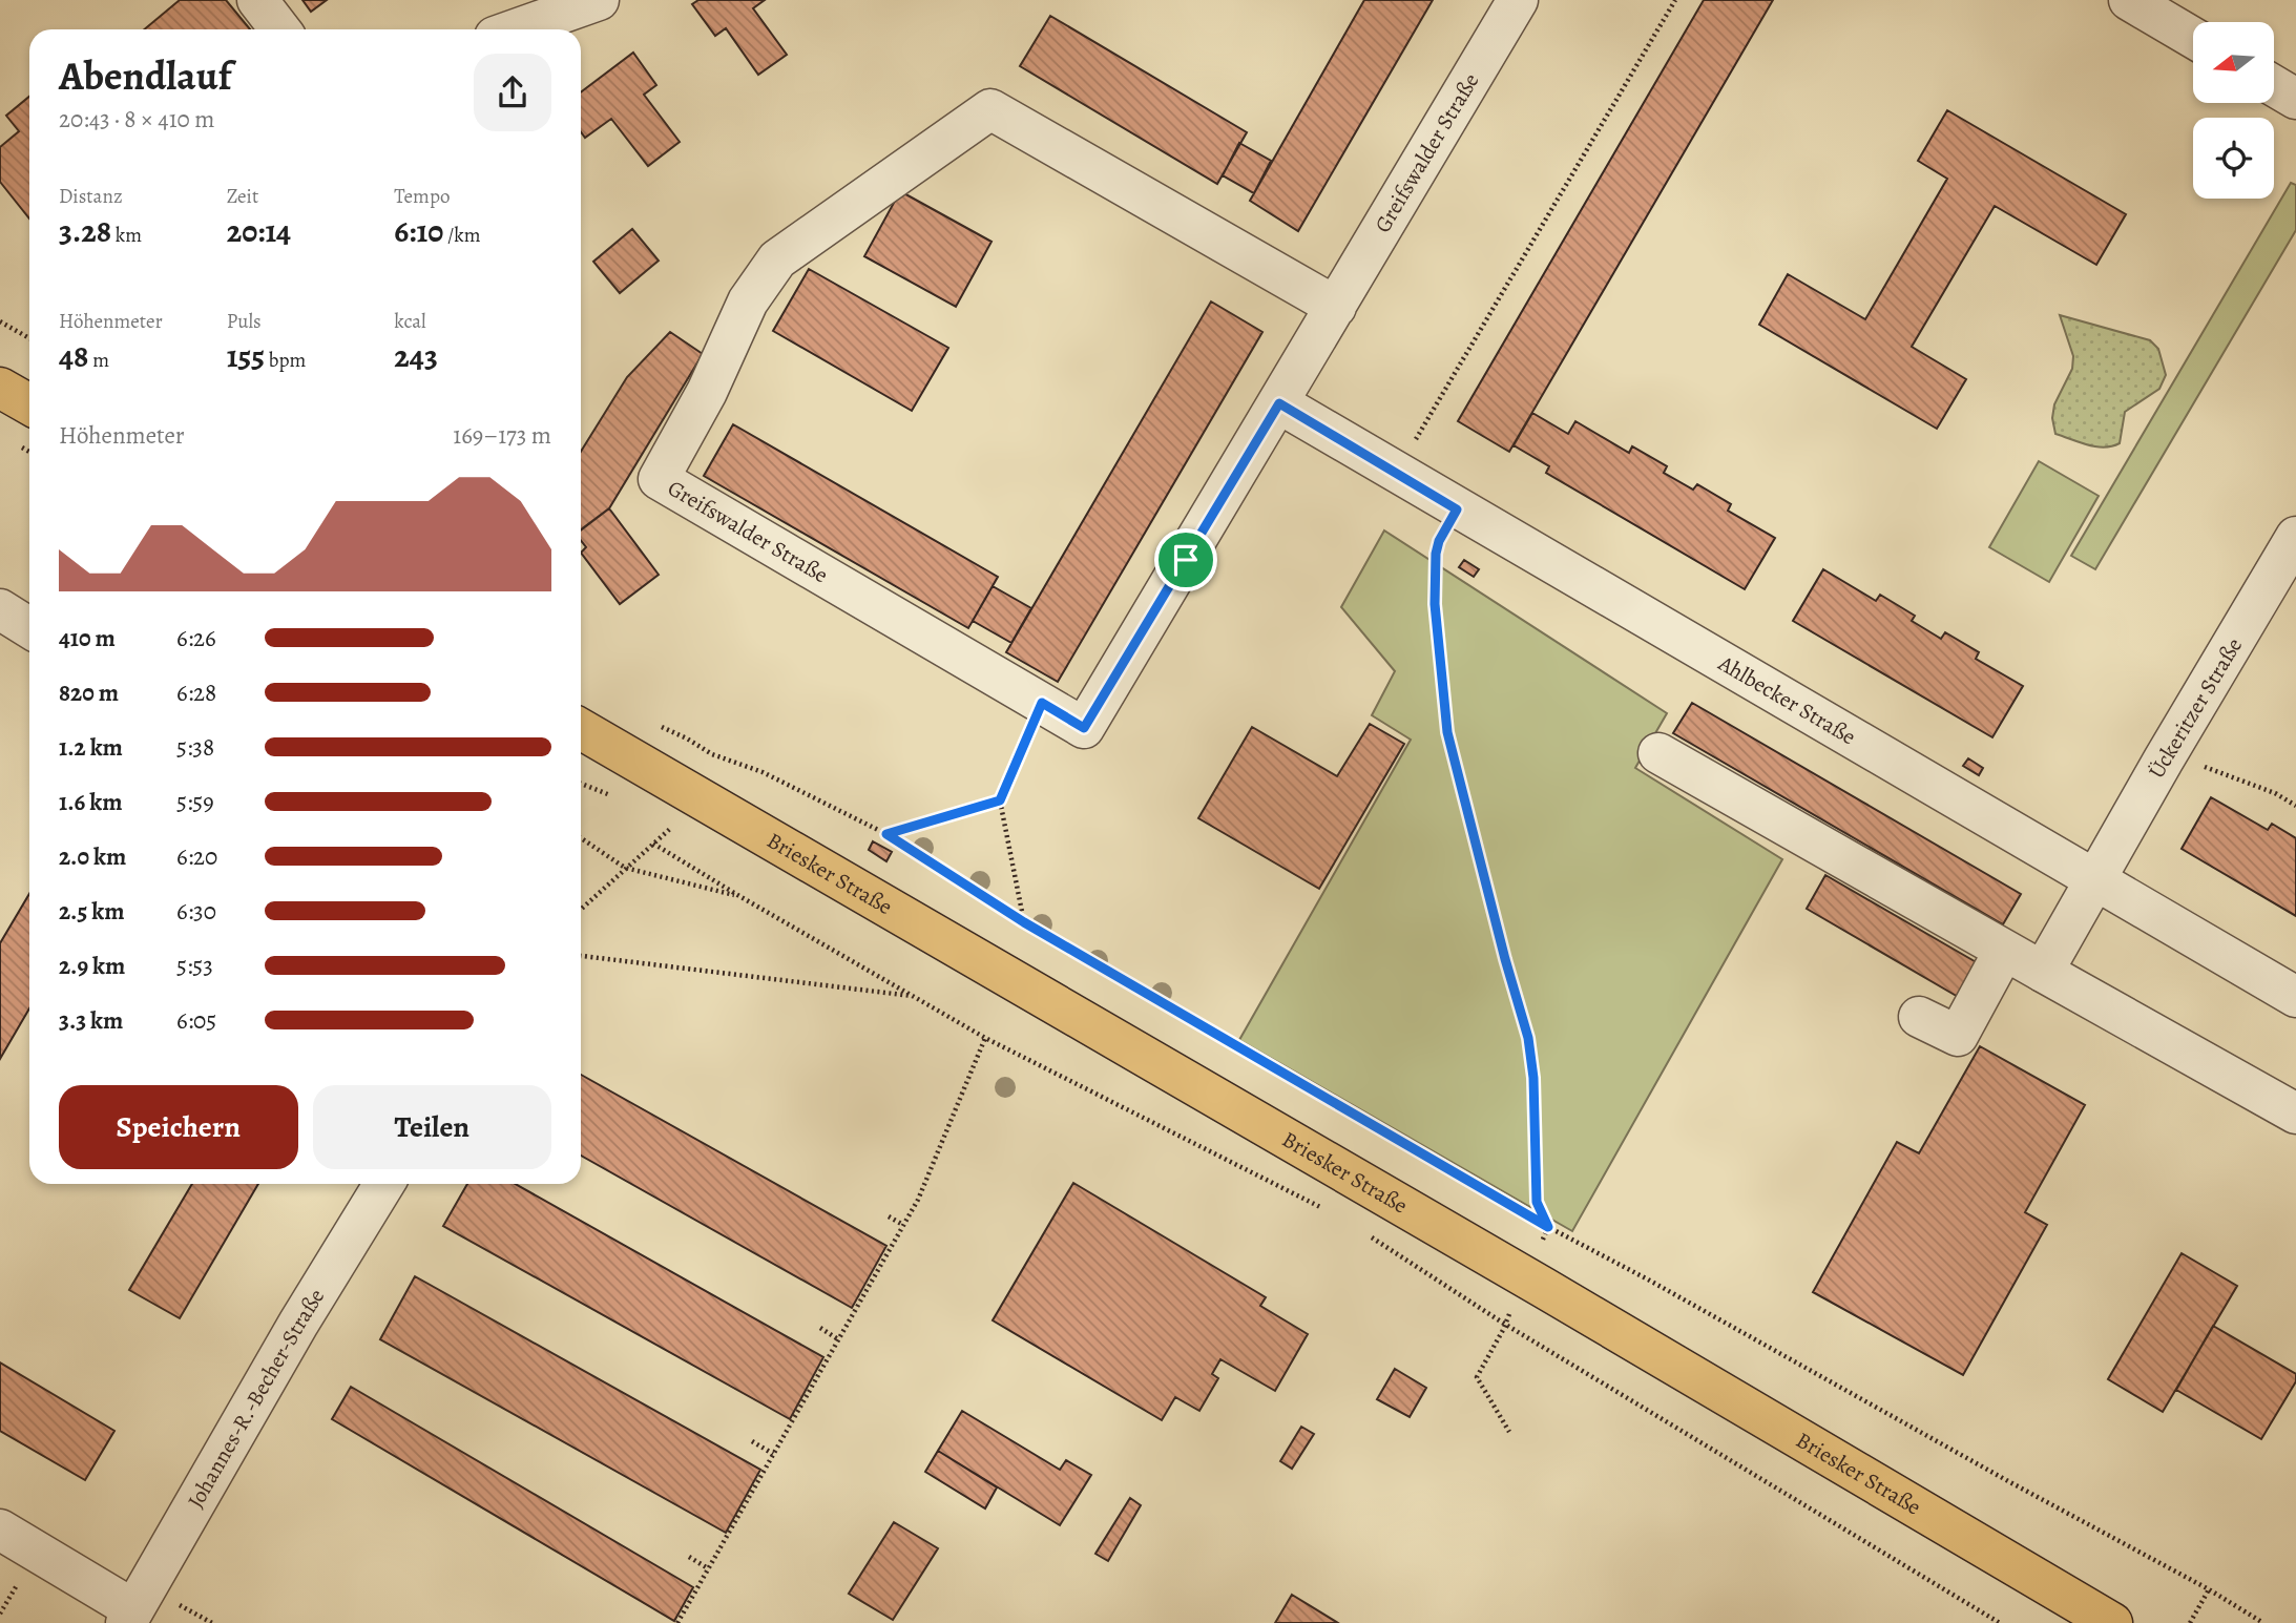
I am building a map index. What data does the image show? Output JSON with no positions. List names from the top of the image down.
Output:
{
  "streets": {
    "main road": ["Briesker Straße"],
    "street": [
      "Greifswalder Straße",
      "Ahlbecker Straße",
      "Ückeritzer Straße",
      "Johannes-R.-Becher-Straße"
    ]
  },
  "crossings": [
    ["Greifswalder Straße", "Ahlbecker Straße"],
    ["Ahlbecker Straße", "Ückeritzer Straße"]
  ],
  "north": "left",
  "page": {
    "heading": ["Abendlauf", "20:43 · 8 × 410 m"],
    "stats": [
      ["Distanz", "3.28 km"],
      ["Zeit", "20:14"],
      ["Tempo", "6:10 /km"],
      ["Höhenmeter", "48 m"],
      ["Puls", "155 bpm"],
      ["kcal", "243"]
    ],
    "chart": ["Höhenmeter", "169–173 m"],
    "list": [
      {
        "name": "410 m",
        "note": "6:26"
      },
      {
        "name": "820 m",
        "note": "6:28"
      },
      {
        "name": "1.2 km",
        "note": "5:38"
      },
      {
        "name": "1.6 km",
        "note": "5:59"
      },
      {
        "name": "2.0 km",
        "note": "6:20"
      },
      {
        "name": "2.5 km",
        "note": "6:30"
      },
      {
        "name": "2.9 km",
        "note": "5:53"
      },
      {
        "name": "3.3 km",
        "note": "6:05"
      }
    ],
    "buttons": ["Speichern", "Teilen"]
  }
}
